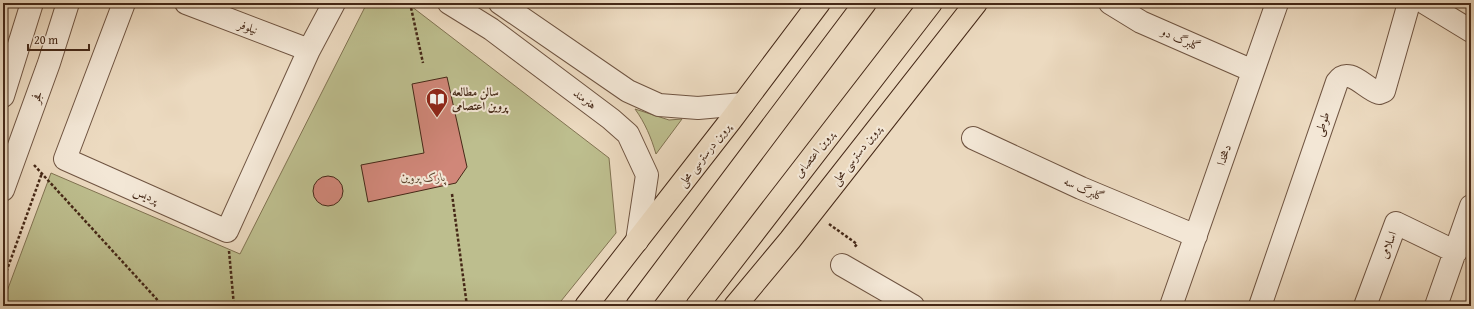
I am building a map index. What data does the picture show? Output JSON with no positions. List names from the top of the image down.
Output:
{
  "streets": {
    "main road": ["پروین اعتصامی", "پروین درسترسی محلی", "پروین دسترسی محلی"],
    "street": [
      "نیلوفر",
      "گلبرگ دو",
      "فجر",
      "هنرمند",
      "طوطی",
      "دهخدا",
      "گلبرگ سه",
      "پردیس",
      "اسلامی"
    ]
  },
  "crossings": [
    ["گلبرگ دو", "دهخدا"],
    ["هنرمند", "پروین درسترسی محلی"],
    ["دهخدا", "گلبرگ سه"]
  ],
  "parks": ["پارک پروین"],
  "places": {
    "library": ["سالن مطالعه پروین اعتصامی"]
  },
  "scale_bar": "20 m"
}
